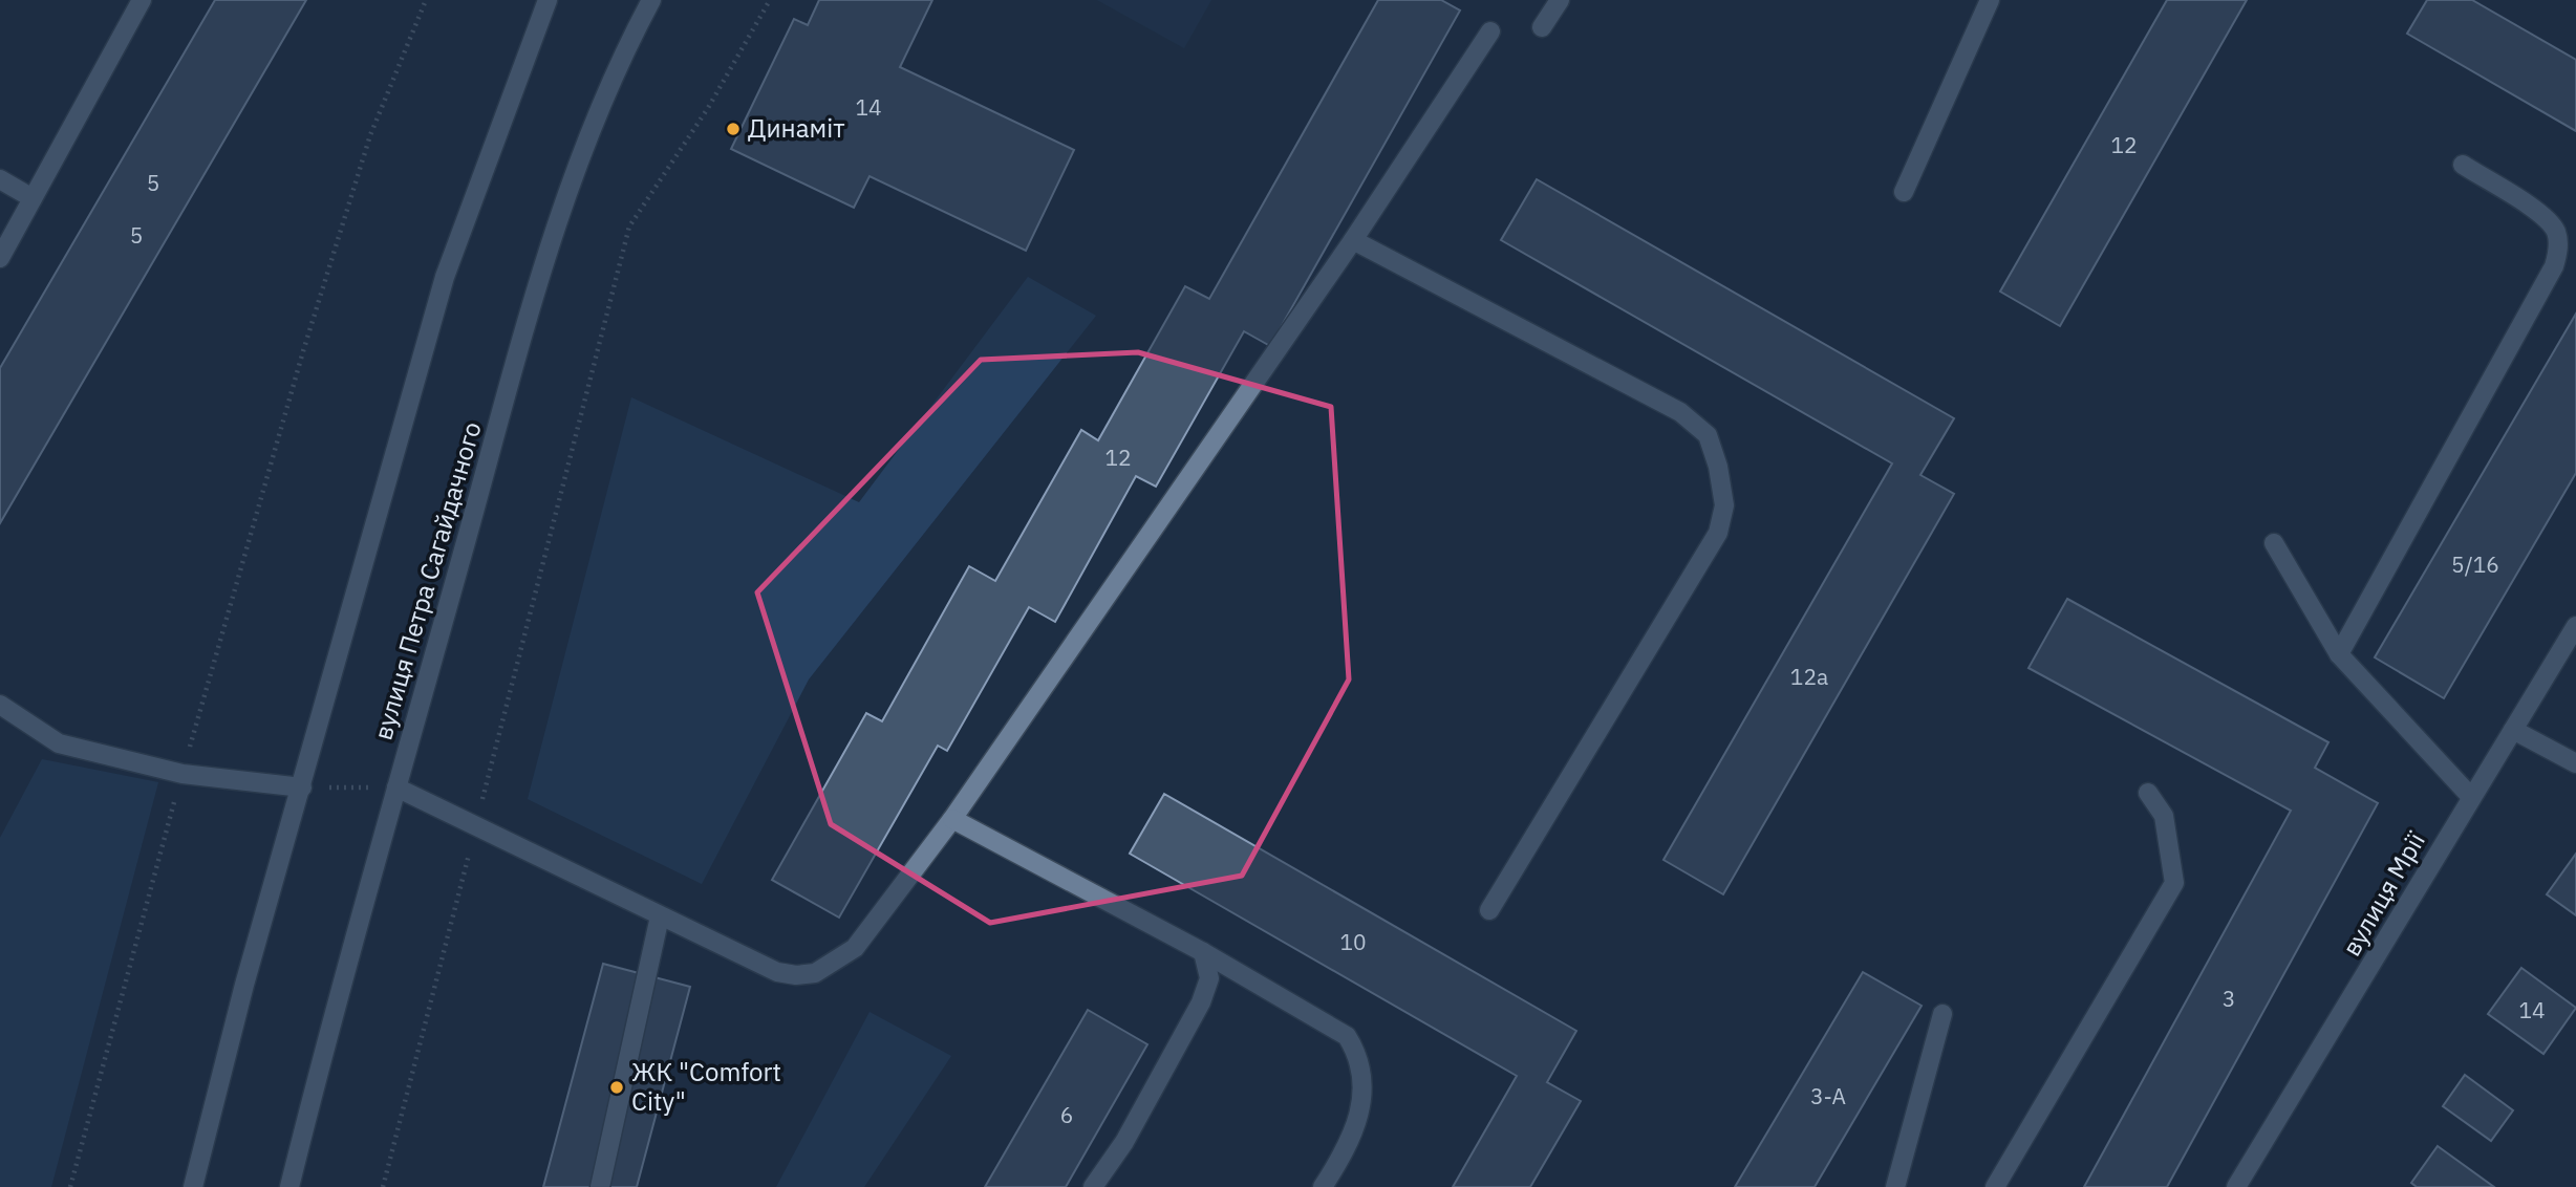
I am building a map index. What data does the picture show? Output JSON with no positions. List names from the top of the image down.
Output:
{
  "streets": {
    "street": ["вулиця Петра Сагайдачного", "вулиця Мрії"]
  },
  "places": ["Динаміт", "ЖК \"Comfort City\""],
  "house_numbers": [
    "14",
    "12",
    "5",
    "5",
    "12",
    "5/16",
    "12а",
    "10",
    "3",
    "14",
    "3-А",
    "6"
  ]
}
